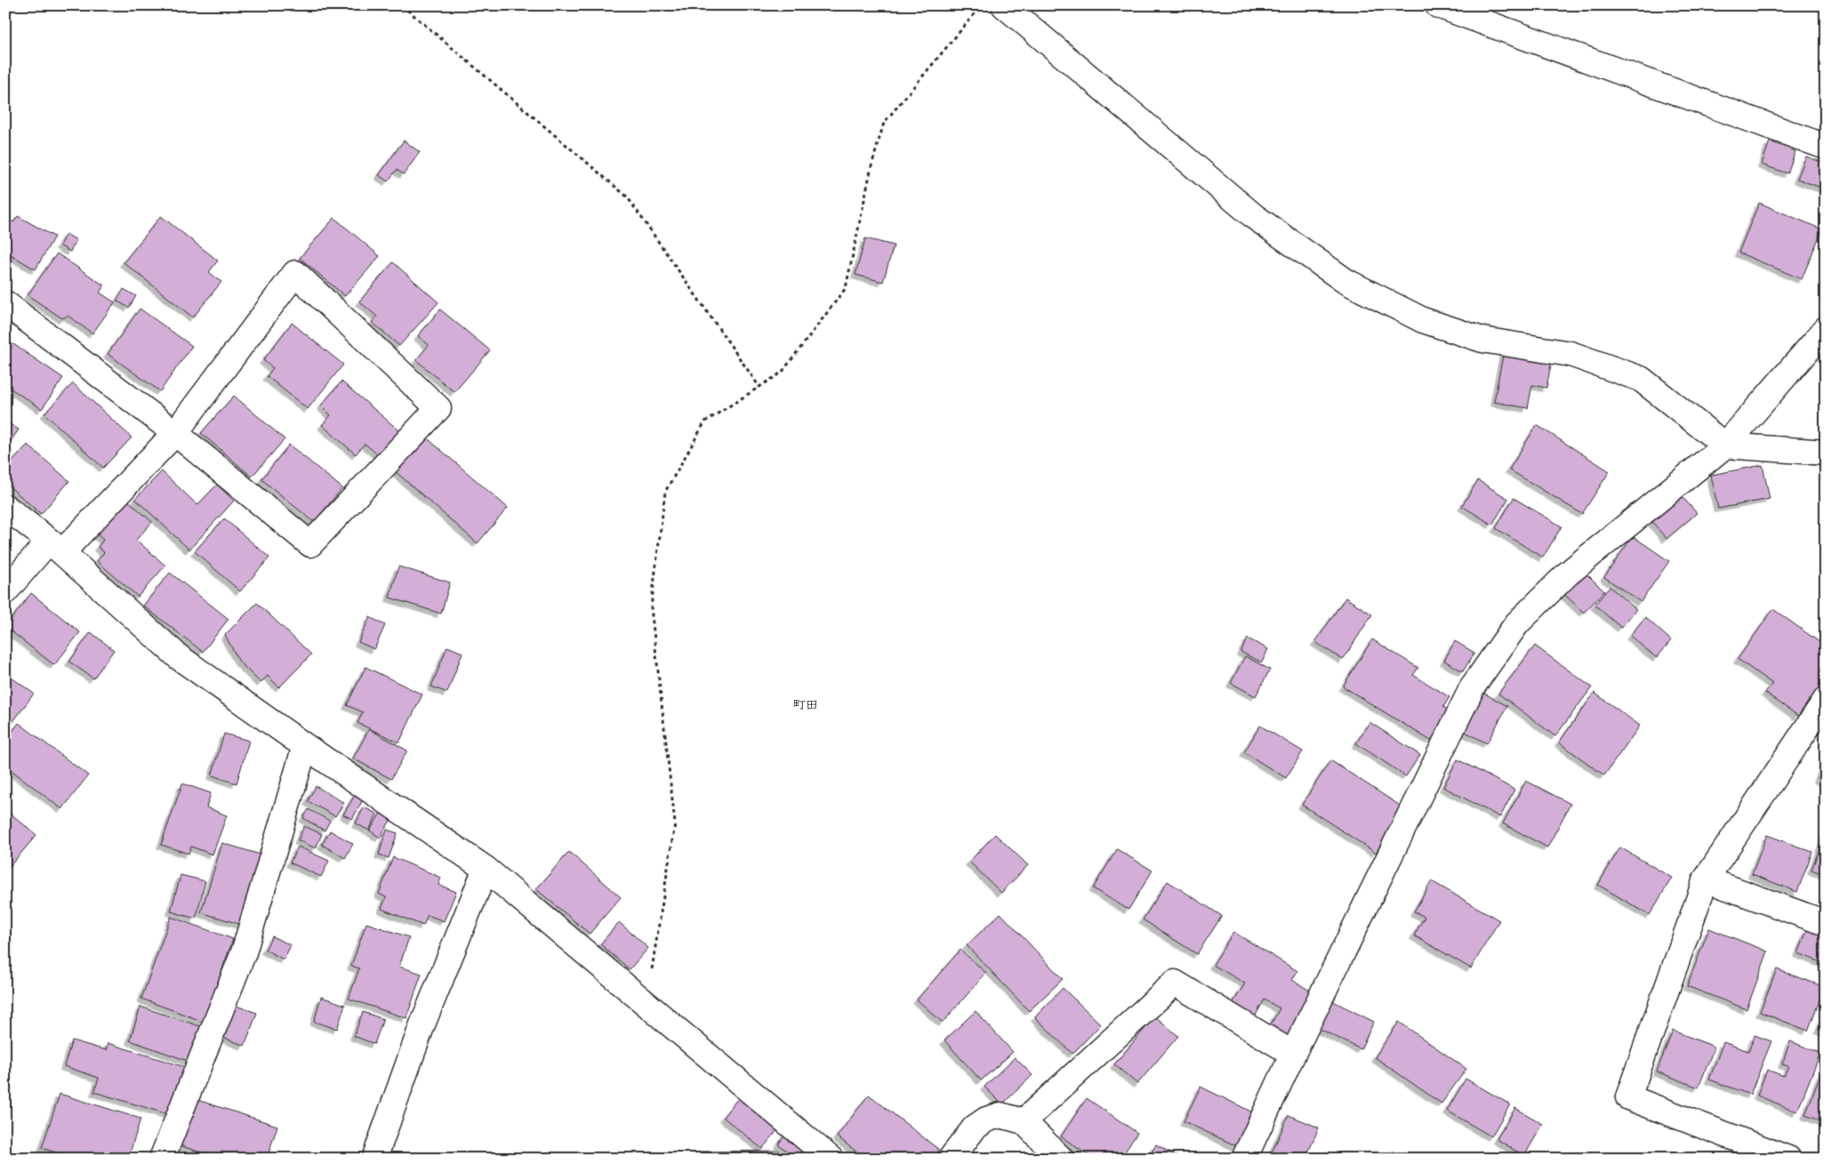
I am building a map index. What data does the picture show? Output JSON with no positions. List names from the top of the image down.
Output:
{
  "districts": ["町田"]
}
